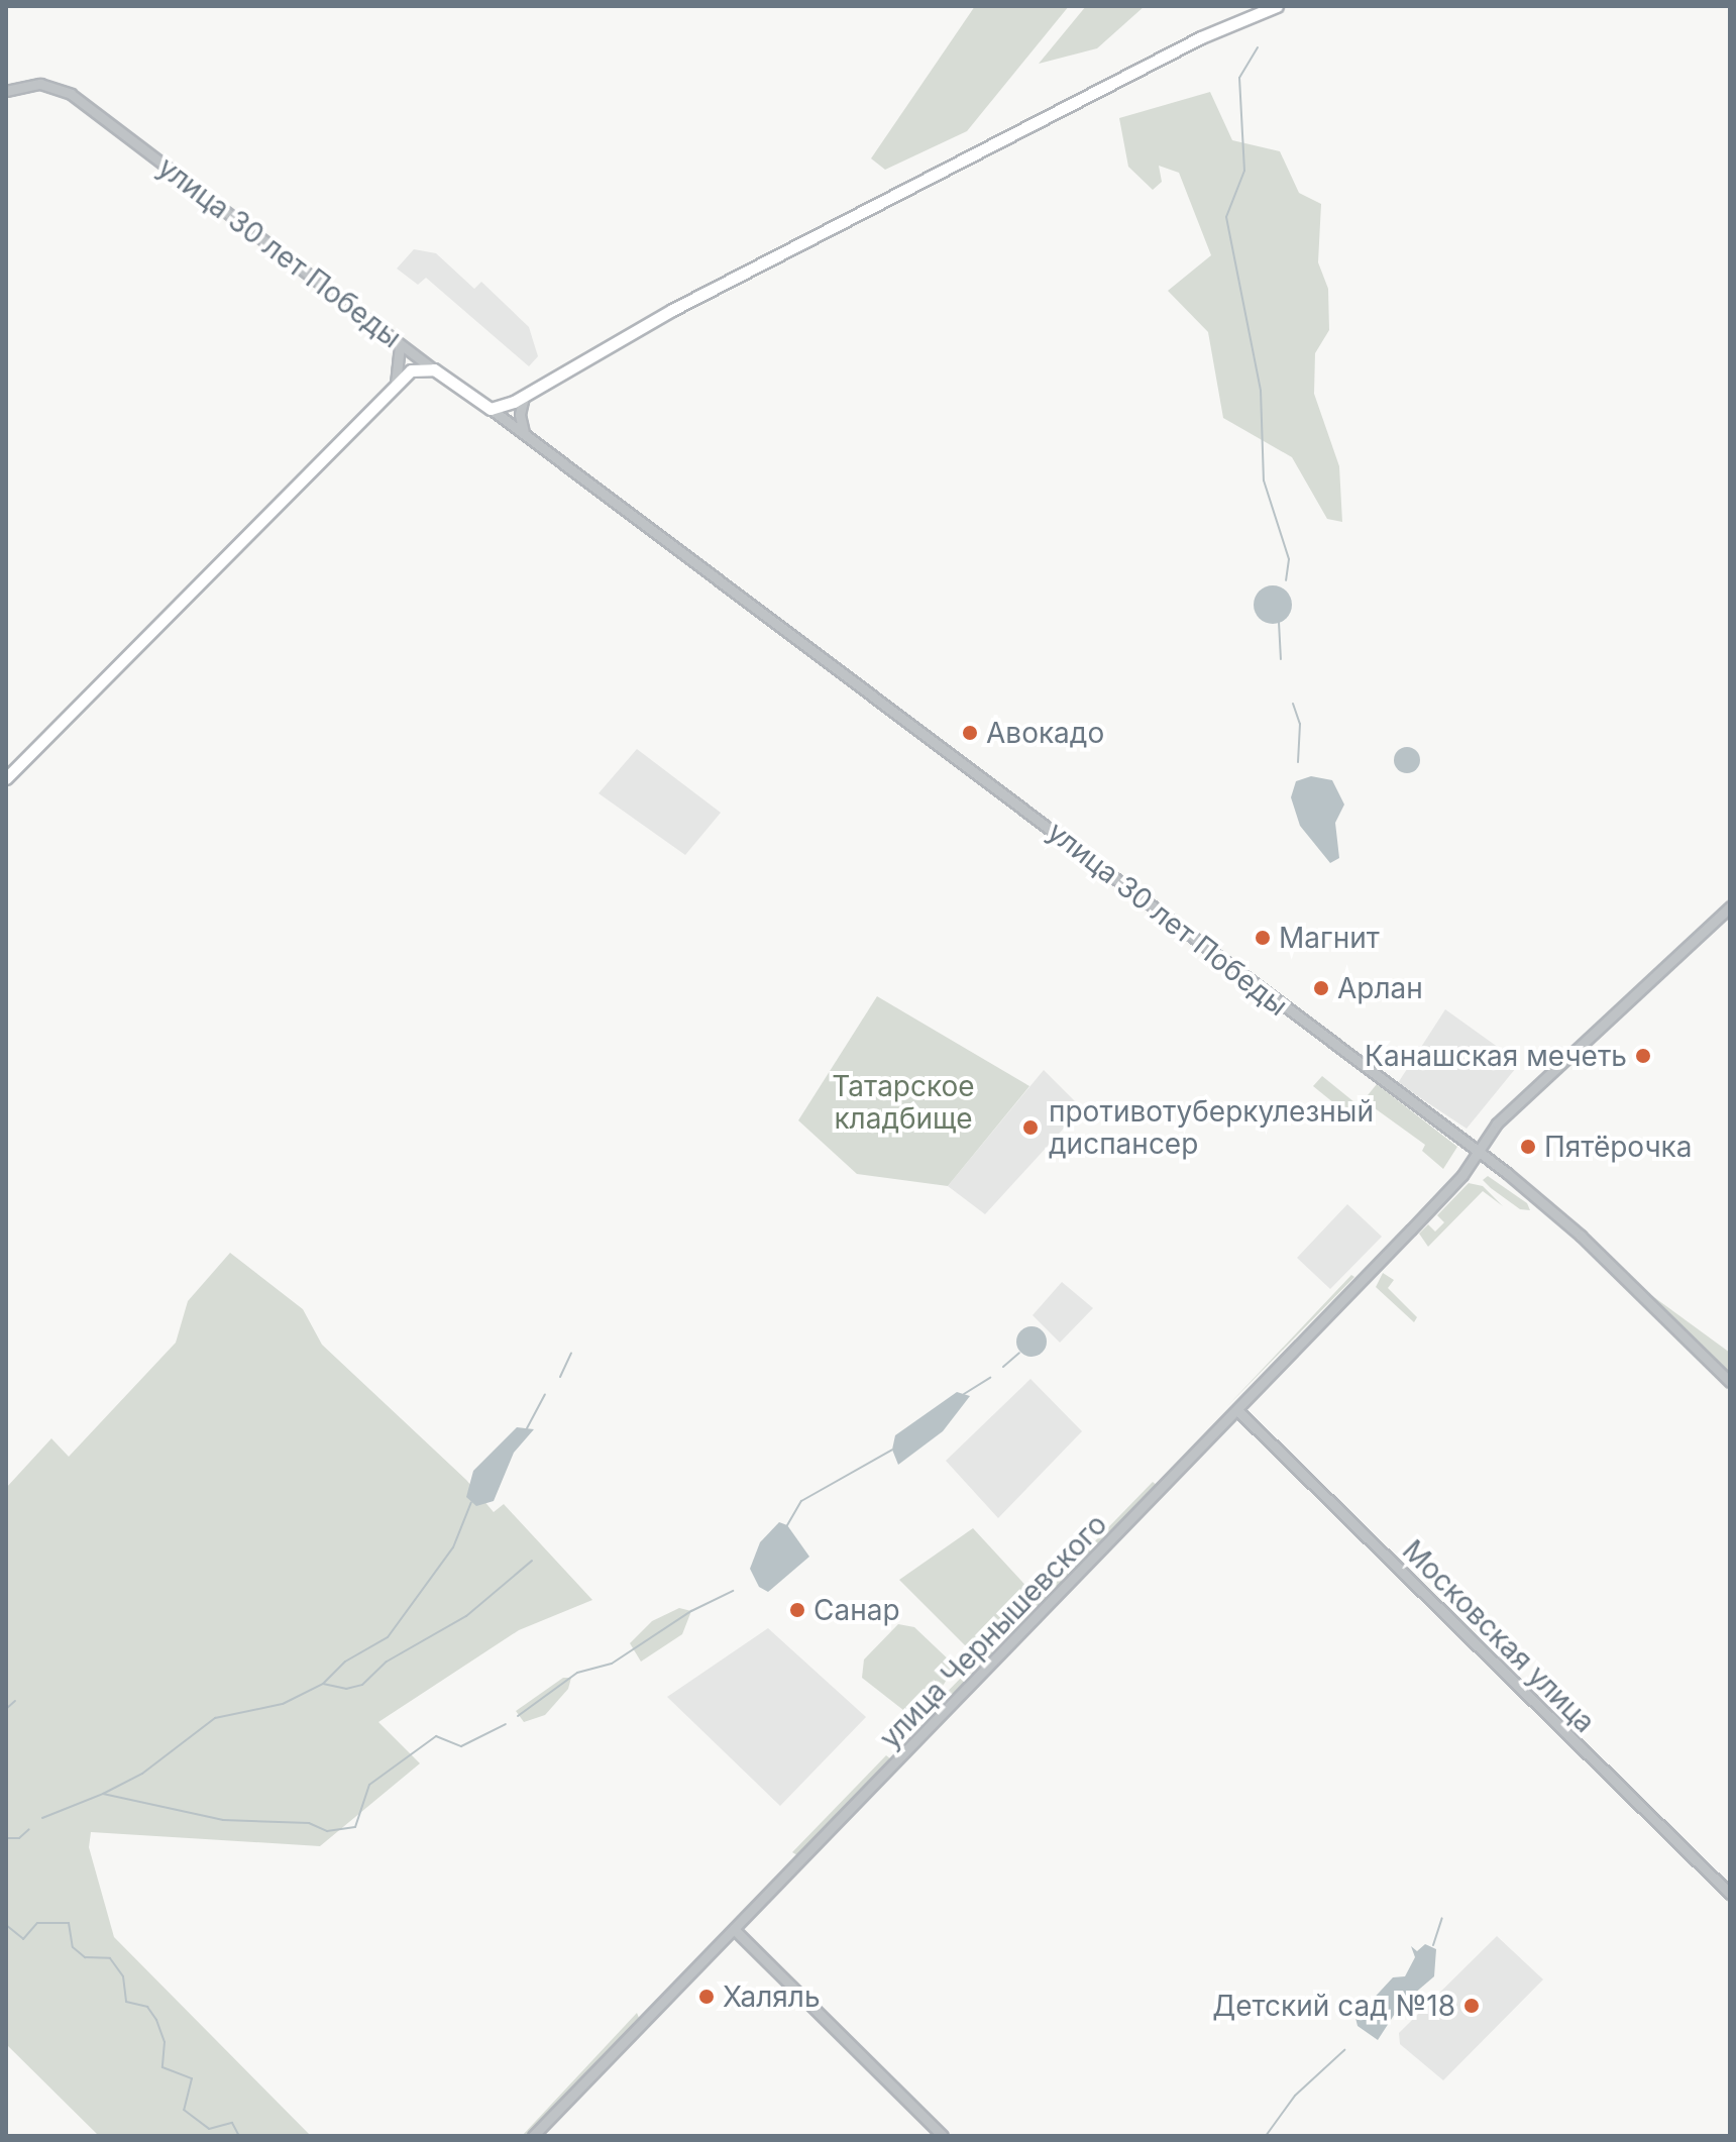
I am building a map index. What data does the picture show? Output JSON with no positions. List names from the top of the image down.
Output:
{
  "streets": {
    "main road": ["улица 30 лет Победы"],
    "street": ["улица Чернышевского", "Московская улица"]
  },
  "crossings": [
    ["улица 30 лет Победы", "улица Чернышевского"],
    ["улица Чернышевского", "Московская улица"]
  ],
  "parks": ["Татарское кладбище"],
  "places": [
    "Авокадо",
    "Магнит",
    "Арлан",
    "Канашская мечеть",
    "противотуберкулезный диспансер",
    "Пятёрочка",
    "Санар",
    "Халяль",
    "Детский сад №18"
  ]
}
